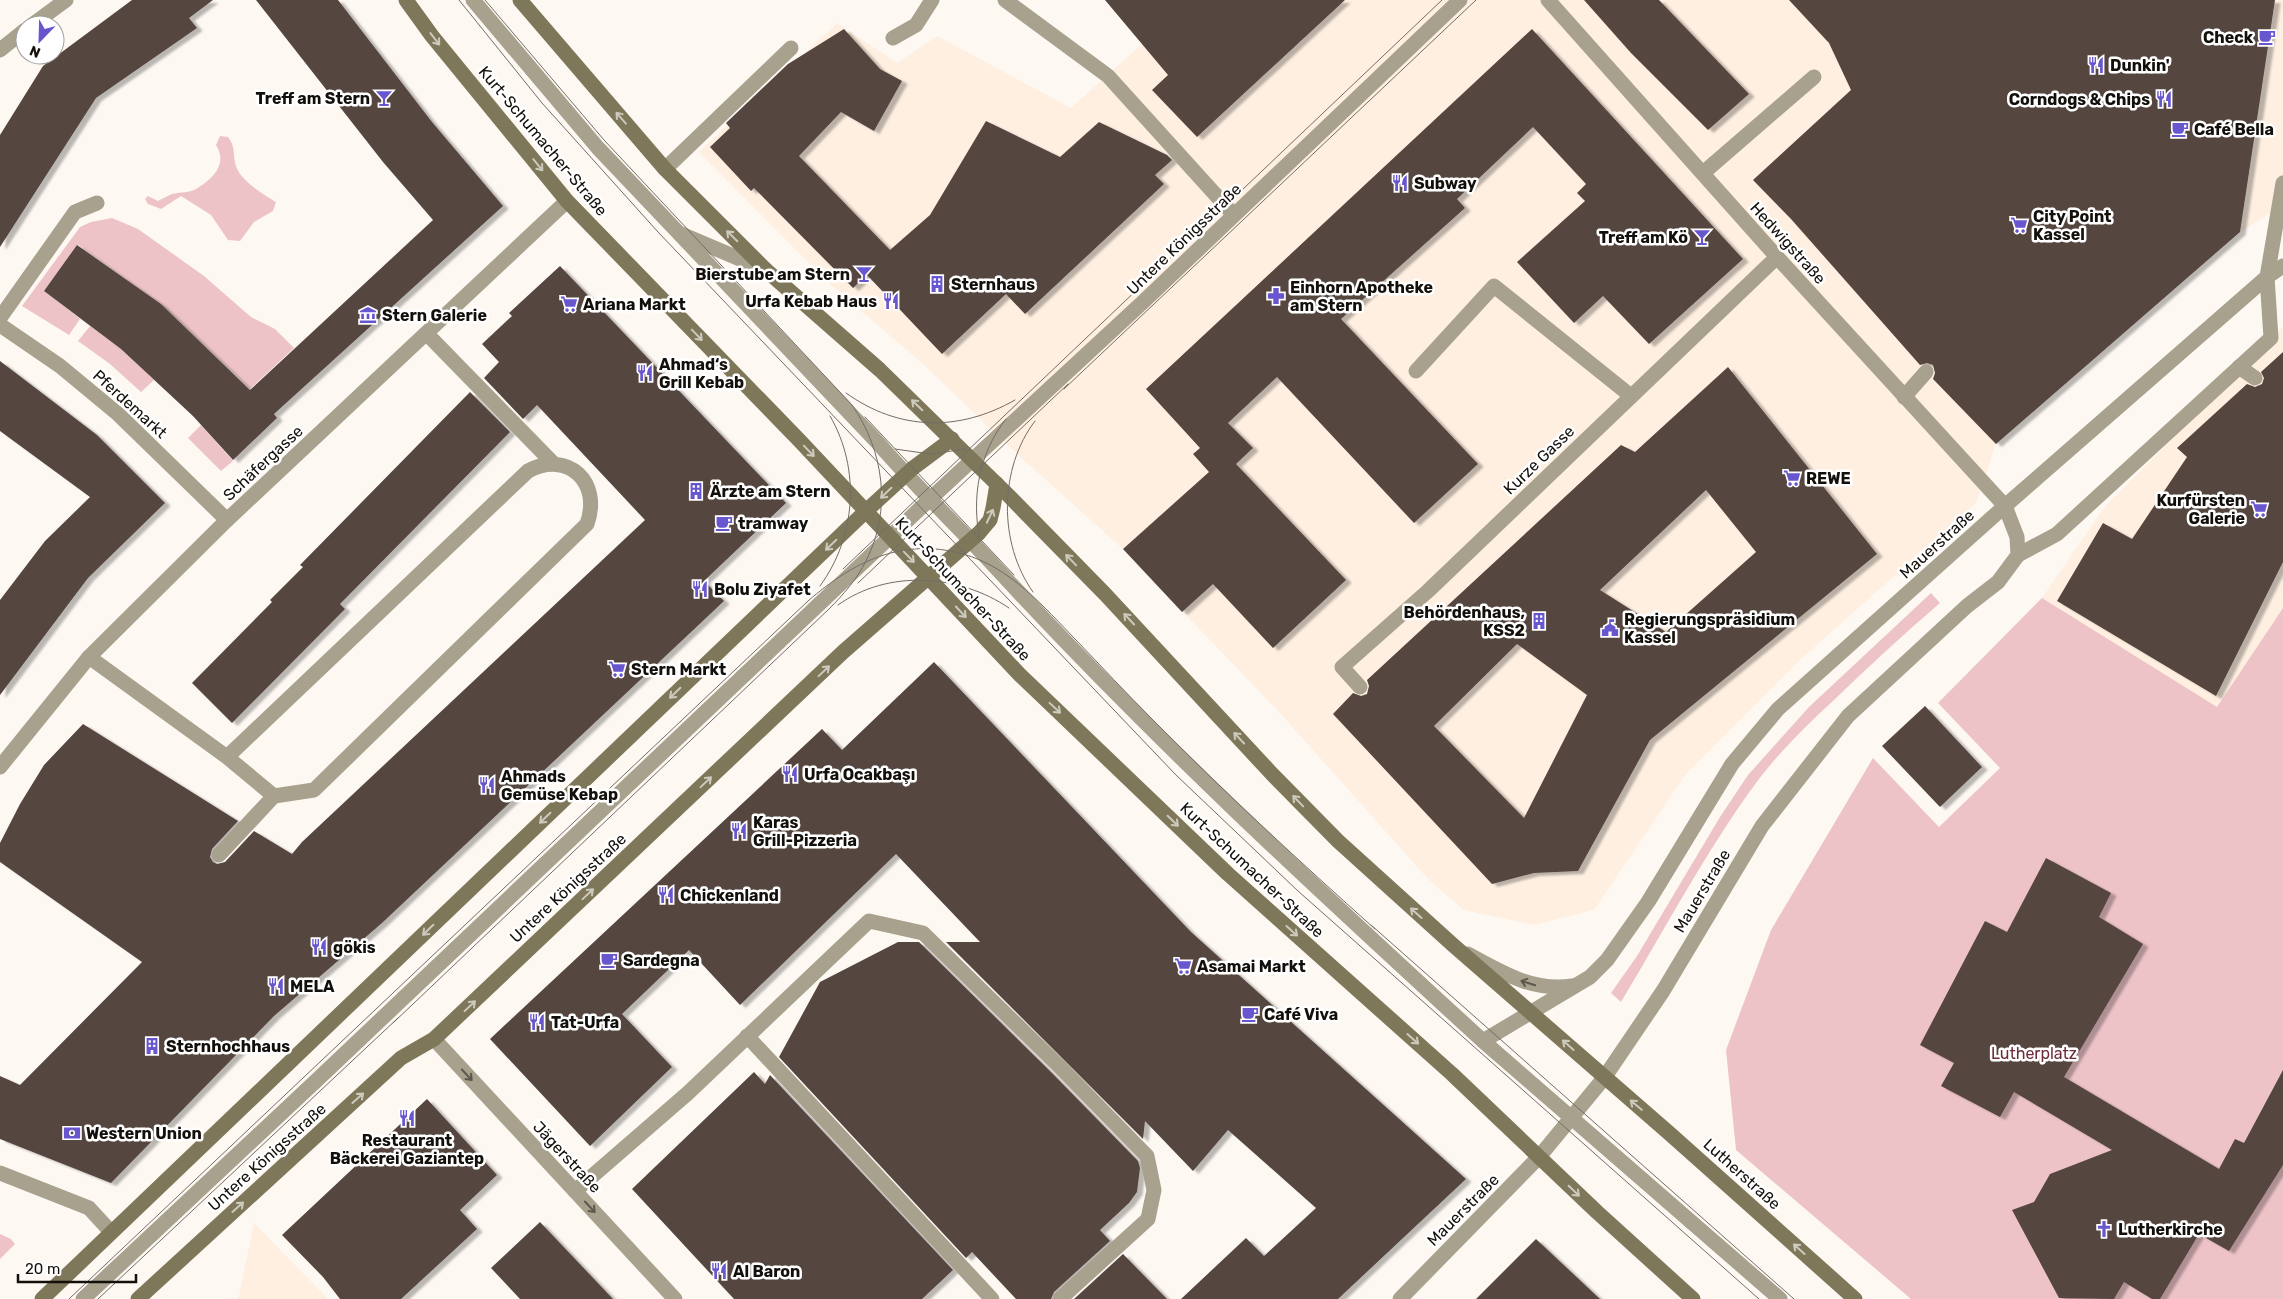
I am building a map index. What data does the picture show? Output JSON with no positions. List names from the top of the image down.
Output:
{
  "streets": {
    "main road": ["Kurt-Schumacher-Straße", "Untere Königsstraße", "Lutherstraße"],
    "street": [
      "Hedwigstraße",
      "Pferdemarkt",
      "Kurze Gasse",
      "Schäfergasse",
      "Mauerstraße",
      "Jägerstraße"
    ]
  },
  "crossings": [
    ["Kurt-Schumacher-Straße", "Untere Königsstraße"],
    ["Kurt-Schumacher-Straße", "Schäfergasse"],
    ["Kurt-Schumacher-Straße", "Mauerstraße"],
    ["Untere Königsstraße", "Jägerstraße"],
    ["Hedwigstraße", "Kurze Gasse"],
    ["Hedwigstraße", "Mauerstraße"],
    ["Pferdemarkt", "Schäfergasse"],
    ["Mauerstraße", "Lutherstraße"]
  ],
  "one_way": ["Jägerstraße"],
  "parks": ["Lutherplatz"],
  "places": {
    "cafe": [
      "Check",
      "Café Bella",
      "tramway",
      "Sardegna",
      "Café Viva"
    ],
    "restaurant": [
      "Dunkin'",
      "Corndogs & Chips",
      "Subway",
      "Urfa Kebab Haus",
      "Ahmad‘s Grill Kebab",
      "Bolu Ziyafet",
      "Urfa Ocakbaşı",
      "Ahmads Gemüse Kebap",
      "Karas Grill-Pizzeria",
      "Chickenland",
      "gökis",
      "MELA",
      "Tat-Urfa",
      "Restaurant Bäckerei Gaziantep",
      "Al Baron"
    ],
    "bar": ["Treff am Stern", "Treff am Kö", "Bierstube am Stern"],
    "supermarket": [
      "City Point Kassel",
      "Ariana Markt",
      "REWE",
      "Kurfürsten Galerie",
      "Stern Markt",
      "Asamai Markt"
    ],
    "building": [
      "Sternhaus",
      "Ärzte am Stern",
      "Behördenhaus, KSS2",
      "Sternhochhaus"
    ],
    "pharmacy": ["Einhorn Apotheke am Stern"],
    "museum": ["Stern Galerie"],
    "public building": ["Regierungspräsidium Kassel"],
    "bank": ["Western Union"],
    "church": ["Lutherkirche"]
  },
  "scale_bar": "20 m",
  "north": "bottom left"
}
